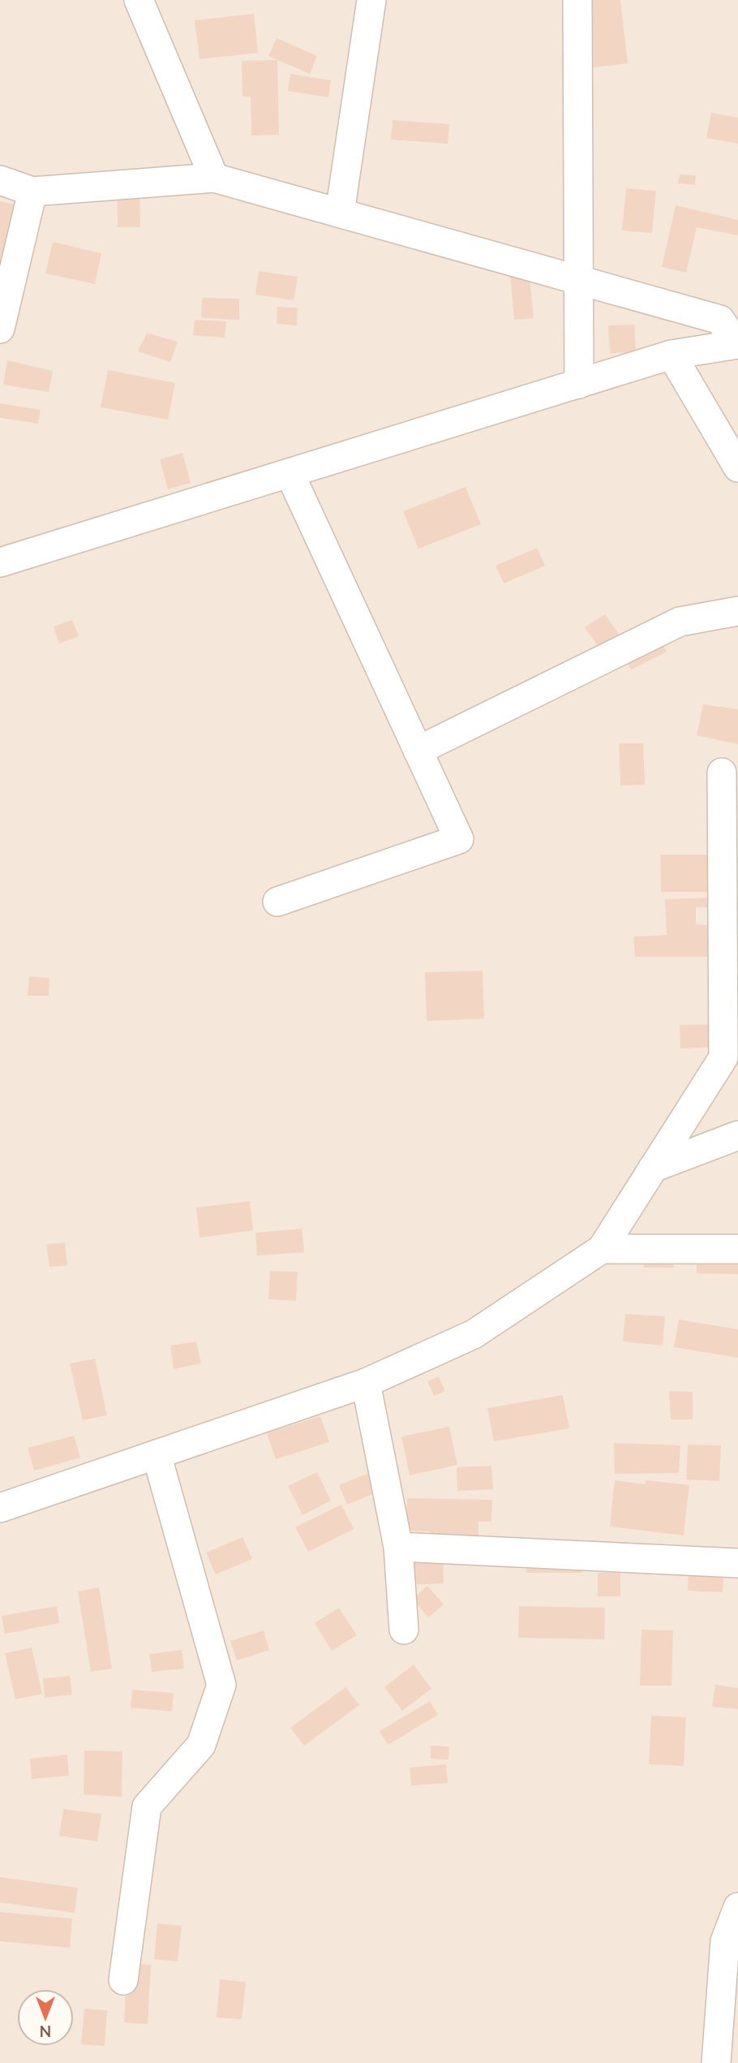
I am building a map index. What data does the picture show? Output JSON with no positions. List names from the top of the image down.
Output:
{
  "north": "bottom"
}
